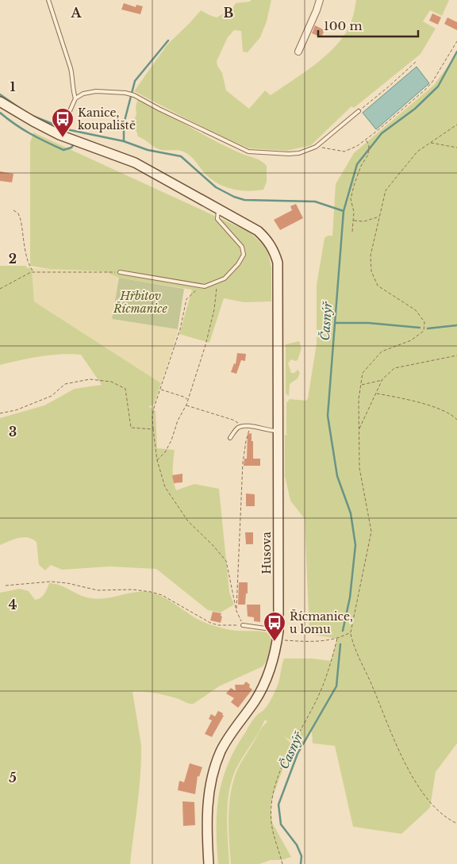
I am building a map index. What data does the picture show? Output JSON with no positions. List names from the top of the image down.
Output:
{
  "streets": {
    "main road": ["Husova"]
  },
  "water": ["Časnýř"],
  "parks": ["Hřbitov Řícmanice"],
  "places": {
    "bus stop": ["Kanice, koupaliště", "Řícmanice, u lomu"]
  },
  "scale_bar": "100 m",
  "grid": {
    "columns": ["A", "B"],
    "rows": [
      "1",
      "2",
      "3",
      "4",
      "5"
    ]
  }
}
